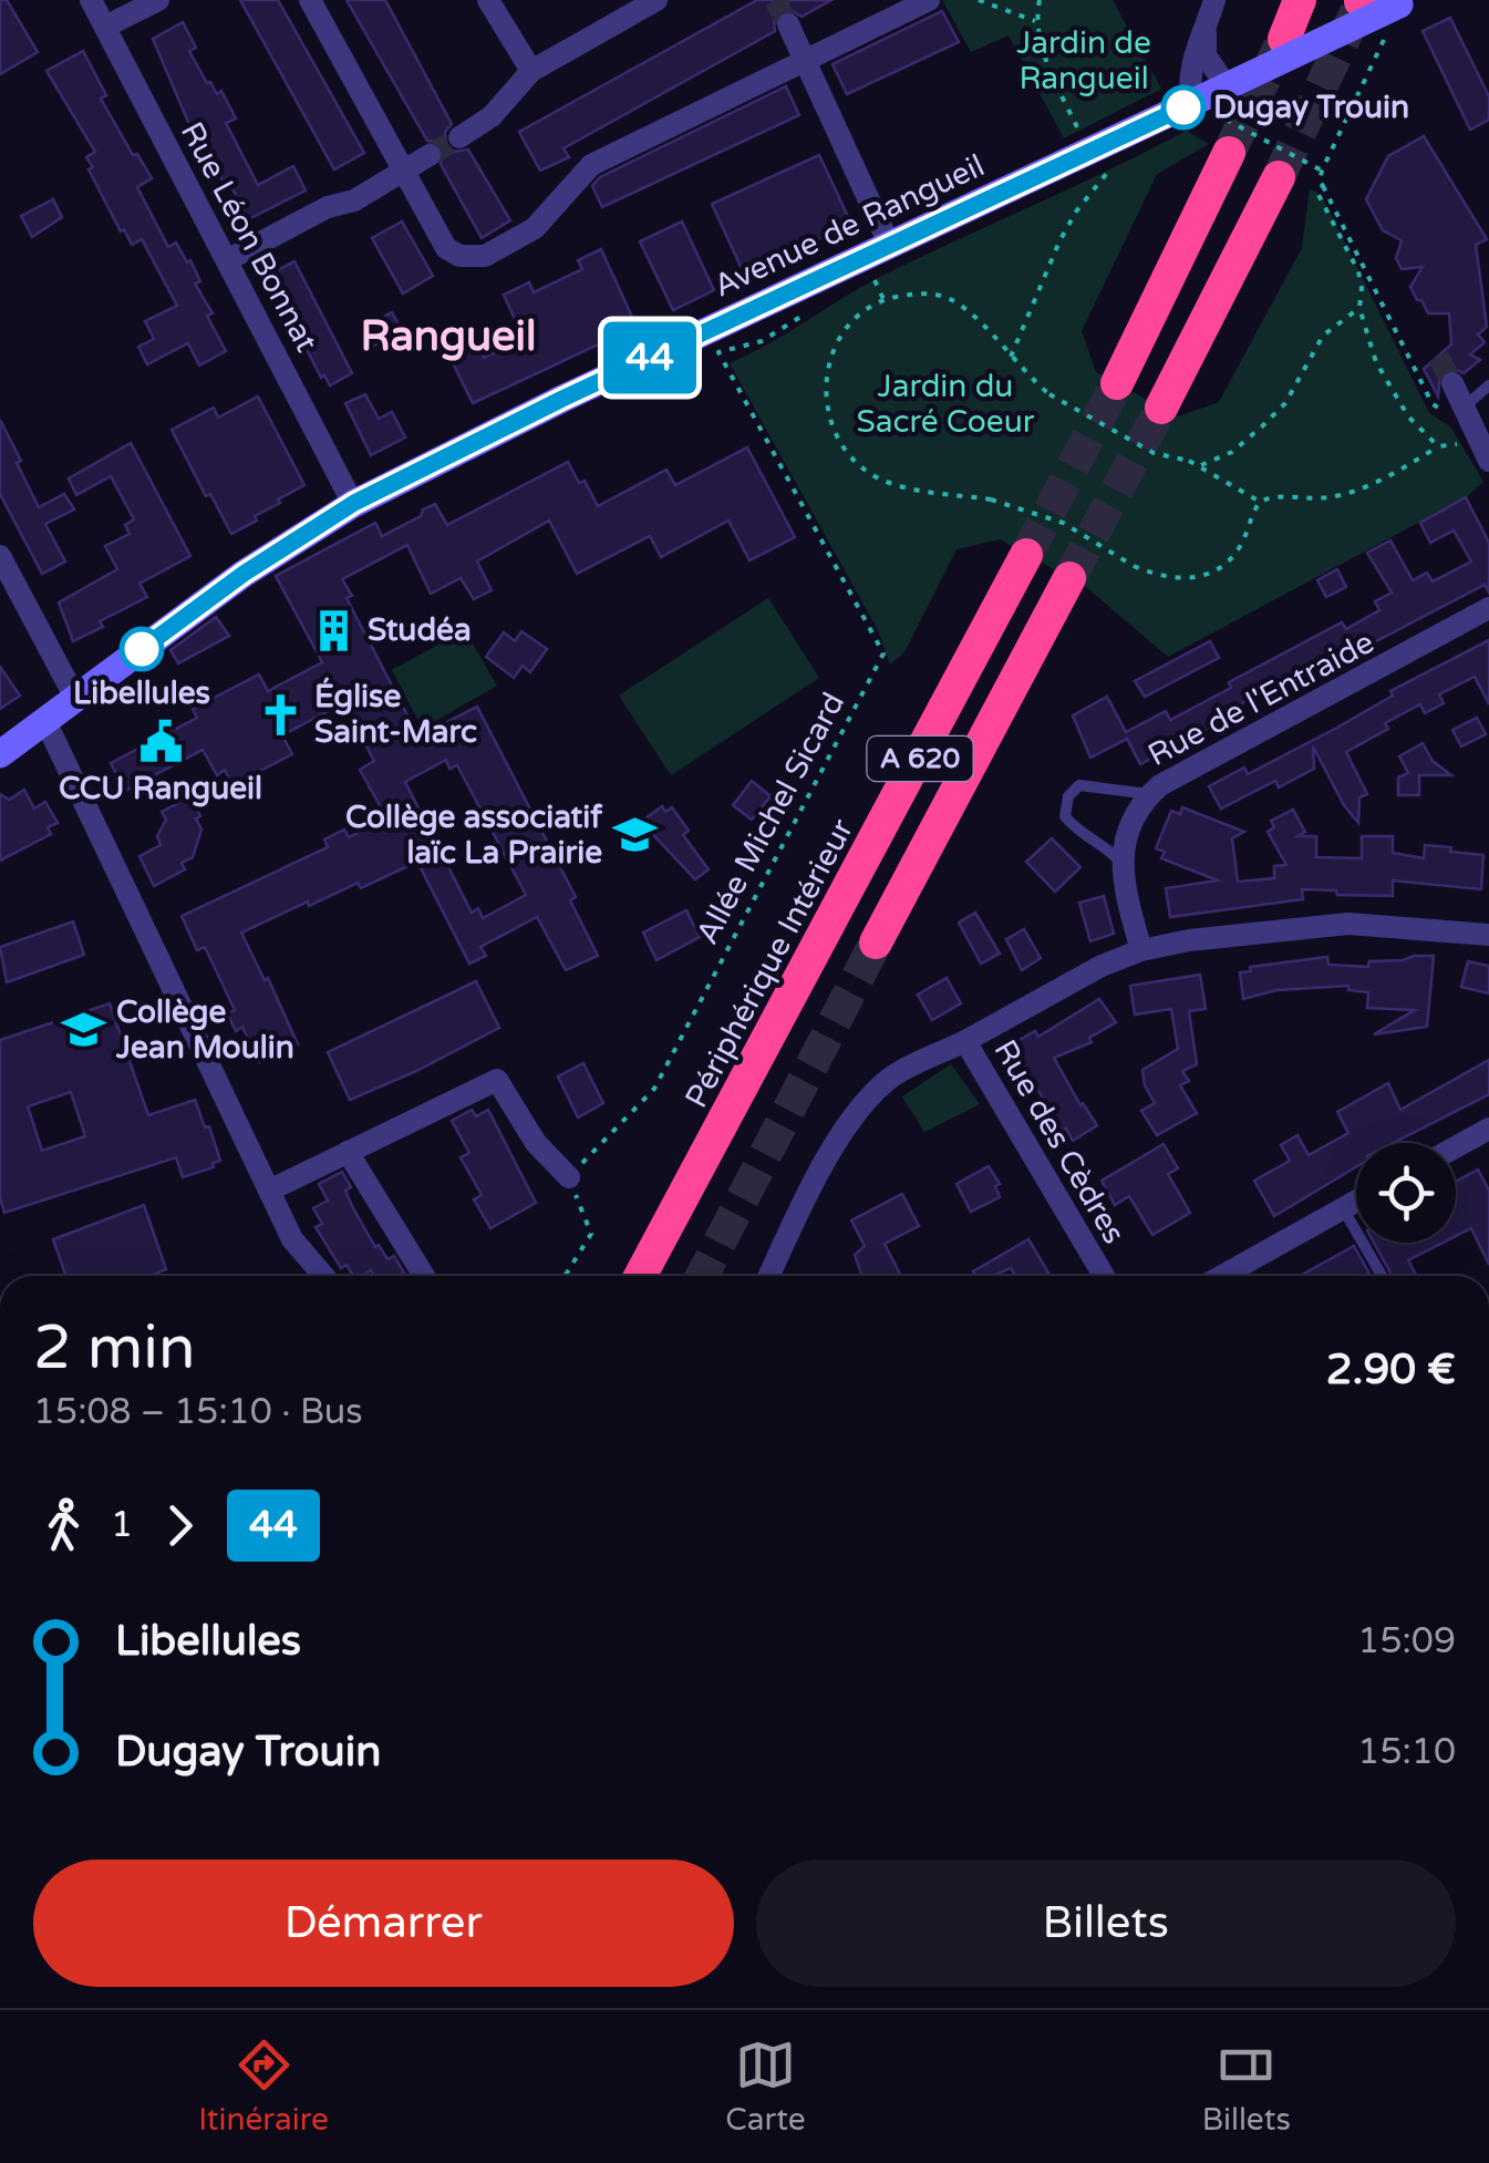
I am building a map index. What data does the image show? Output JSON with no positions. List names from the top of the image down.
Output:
{
  "streets": {
    "highway": ["A 620", "Périphérique Intérieur"],
    "street": [
      "Avenue de Rangueil",
      "Rue Léon Bonnat",
      "Rue de l'Entraide",
      "Rue des Cèdres"
    ],
    "path": ["Allée Michel Sicard"]
  },
  "crossings": [
    ["Avenue de Rangueil", "Rue Léon Bonnat"]
  ],
  "districts": ["Rangueil"],
  "parks": ["Jardin de Rangueil", "Jardin du Sacré Coeur"],
  "places": {
    "other": ["Dugay Trouin", "Libellules"],
    "building": ["Studéa"],
    "church": ["Église Saint-Marc"],
    "public building": ["CCU Rangueil"],
    "school or university": ["Collège associatif laïc La Prairie", "Collège Jean Moulin"]
  },
  "lines": ["bus line 44"],
  "page": {
    "on_map": "44",
    "heading": ["2 min", "15:08 – 15:10 · Bus", "2.90 €"],
    "legs": ["1", "44"],
    "list": [
      {
        "name": "Libellules",
        "value": "15:09"
      },
      {
        "name": "Dugay Trouin",
        "value": "15:10"
      }
    ],
    "buttons": ["Démarrer", "Billets"],
    "tabs": ["Itinéraire", "Carte", "Billets"]
  }
}
